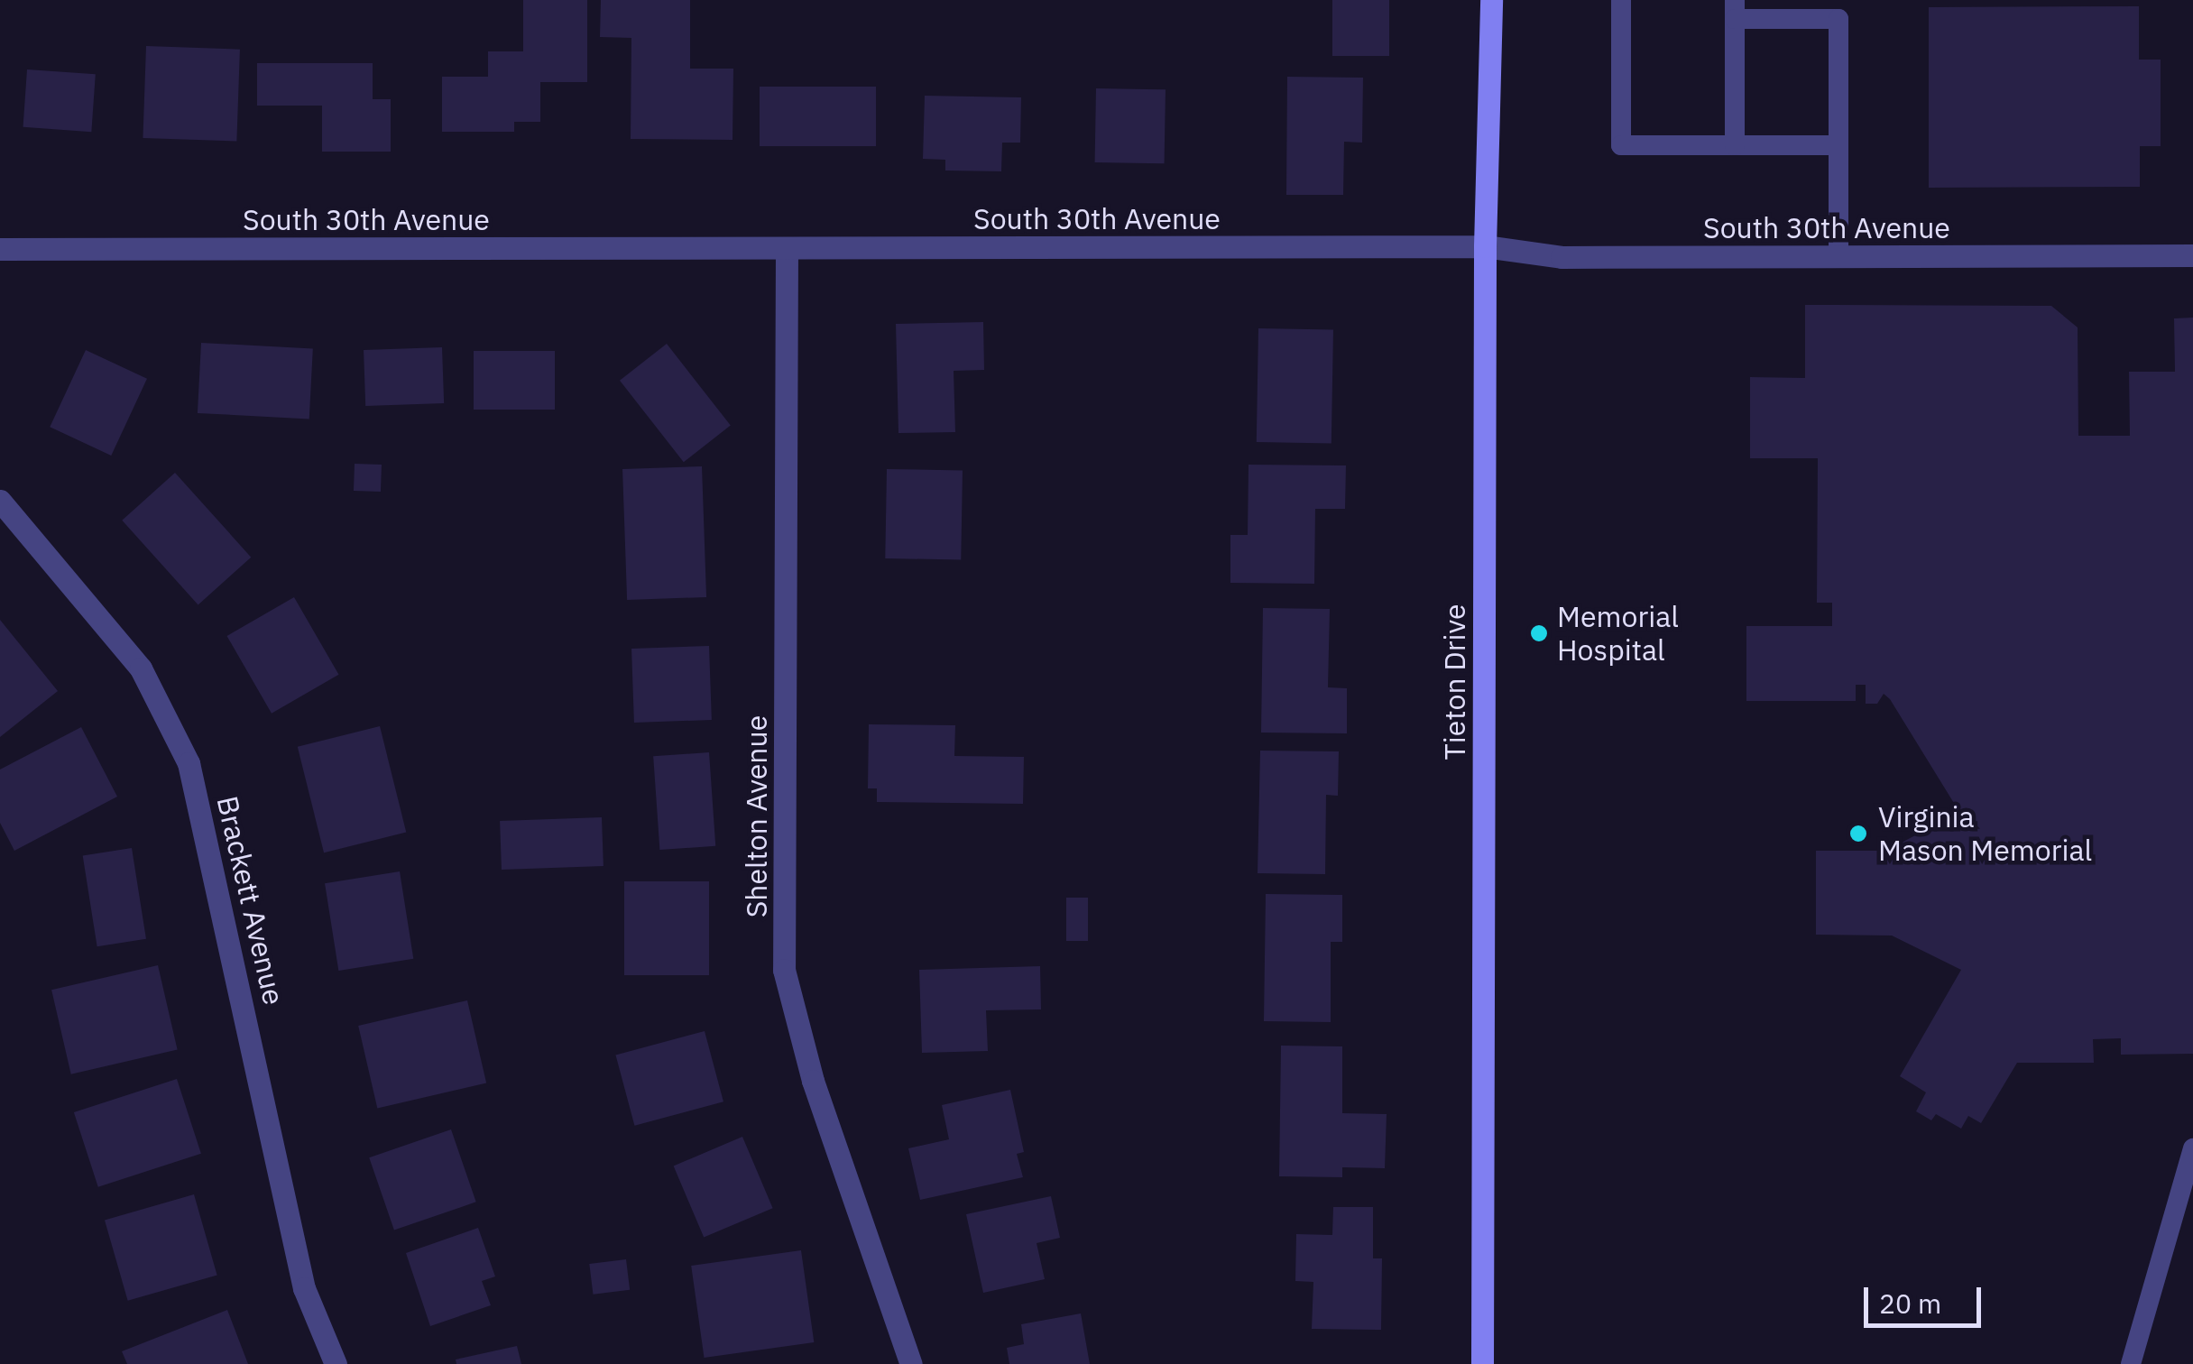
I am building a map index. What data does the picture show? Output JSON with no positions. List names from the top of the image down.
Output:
{
  "streets": {
    "main road": ["Tieton Drive"],
    "street": ["South 30th Avenue", "Shelton Avenue", "Brackett Avenue"]
  },
  "crossings": [
    ["South 30th Avenue", "Tieton Drive"],
    ["South 30th Avenue", "Shelton Avenue"]
  ],
  "places": ["Memorial Hospital", "Virginia Mason Memorial"],
  "scale_bar": "20 m"
}
